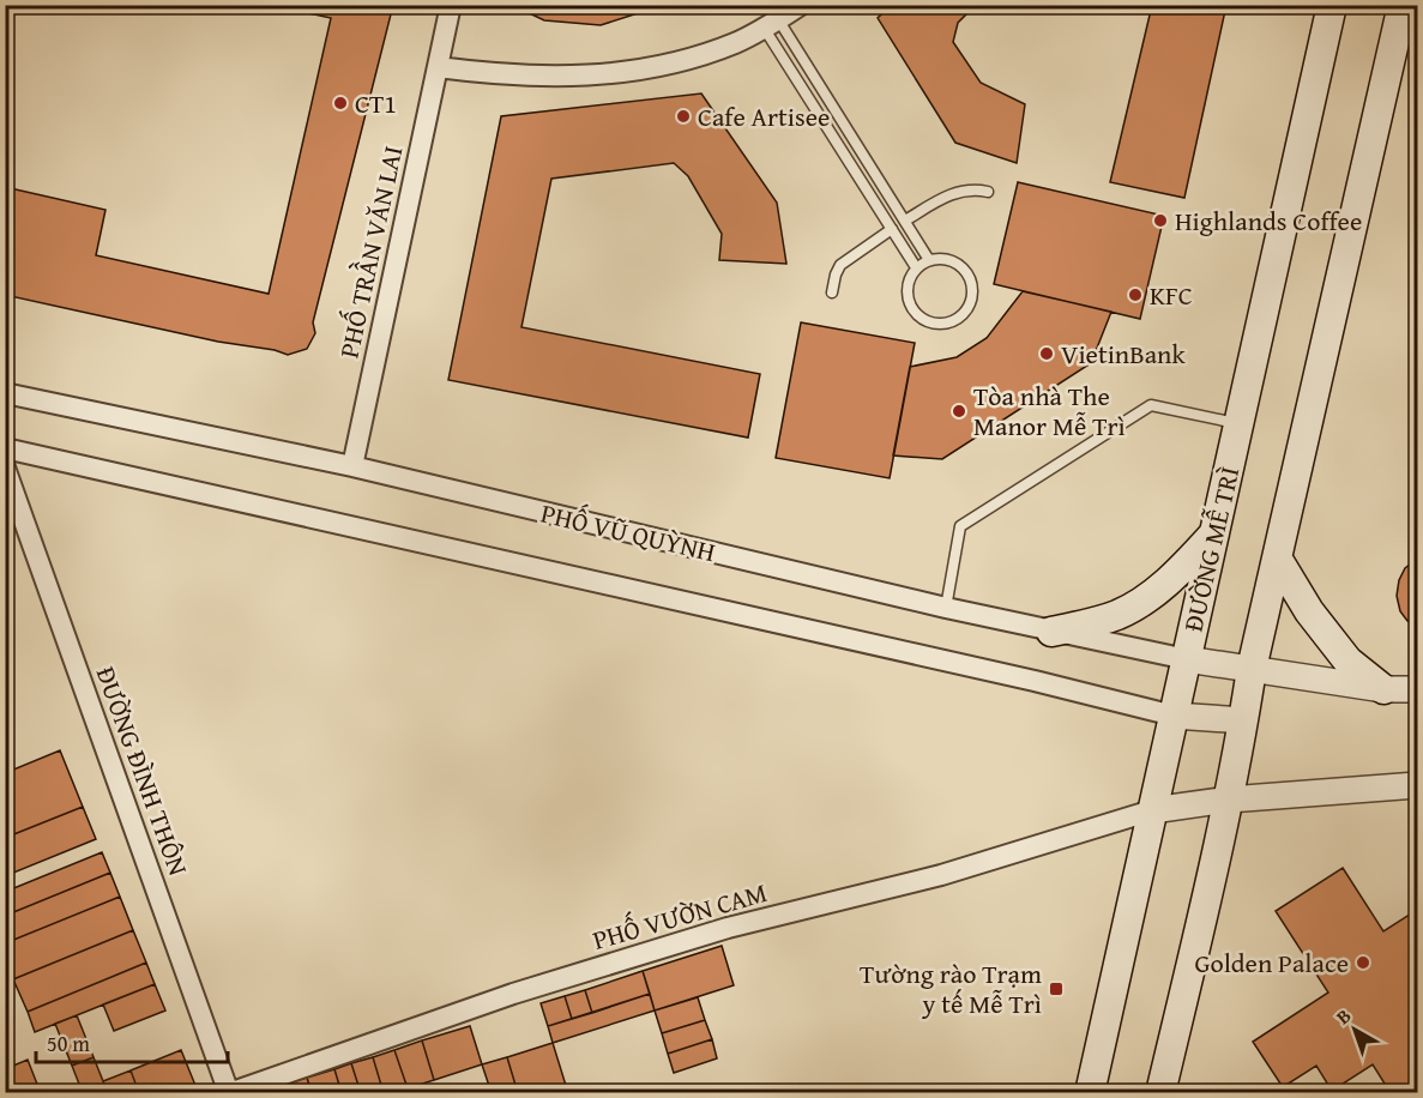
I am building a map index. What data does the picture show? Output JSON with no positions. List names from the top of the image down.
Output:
{
  "streets": {
    "main road": ["ĐƯỜNG MỄ TRÌ"],
    "street": [
      "PHỐ TRẦN VĂN LAI",
      "PHỐ VŨ QUỲNH",
      "ĐƯỜNG ĐÌNH THÔN",
      "PHỐ VƯỜN CAM"
    ]
  },
  "crossings": [
    ["PHỐ TRẦN VĂN LAI", "PHỐ VŨ QUỲNH"],
    ["PHỐ VŨ QUỲNH", "ĐƯỜNG MỄ TRÌ"],
    ["ĐƯỜNG MỄ TRÌ", "PHỐ VƯỜN CAM"],
    ["ĐƯỜNG ĐÌNH THÔN", "PHỐ VƯỜN CAM"]
  ],
  "places": {
    "other": [
      "CT1",
      "Cafe Artisee",
      "Highlands Coffee",
      "KFC",
      "VietinBank",
      "Tòa nhà The Manor Mễ Trì",
      "Golden Palace"
    ],
    "transit": ["Tường rào Trạm y tế Mễ Trì"]
  },
  "scale_bar": "50 m",
  "north": "top left"
}
